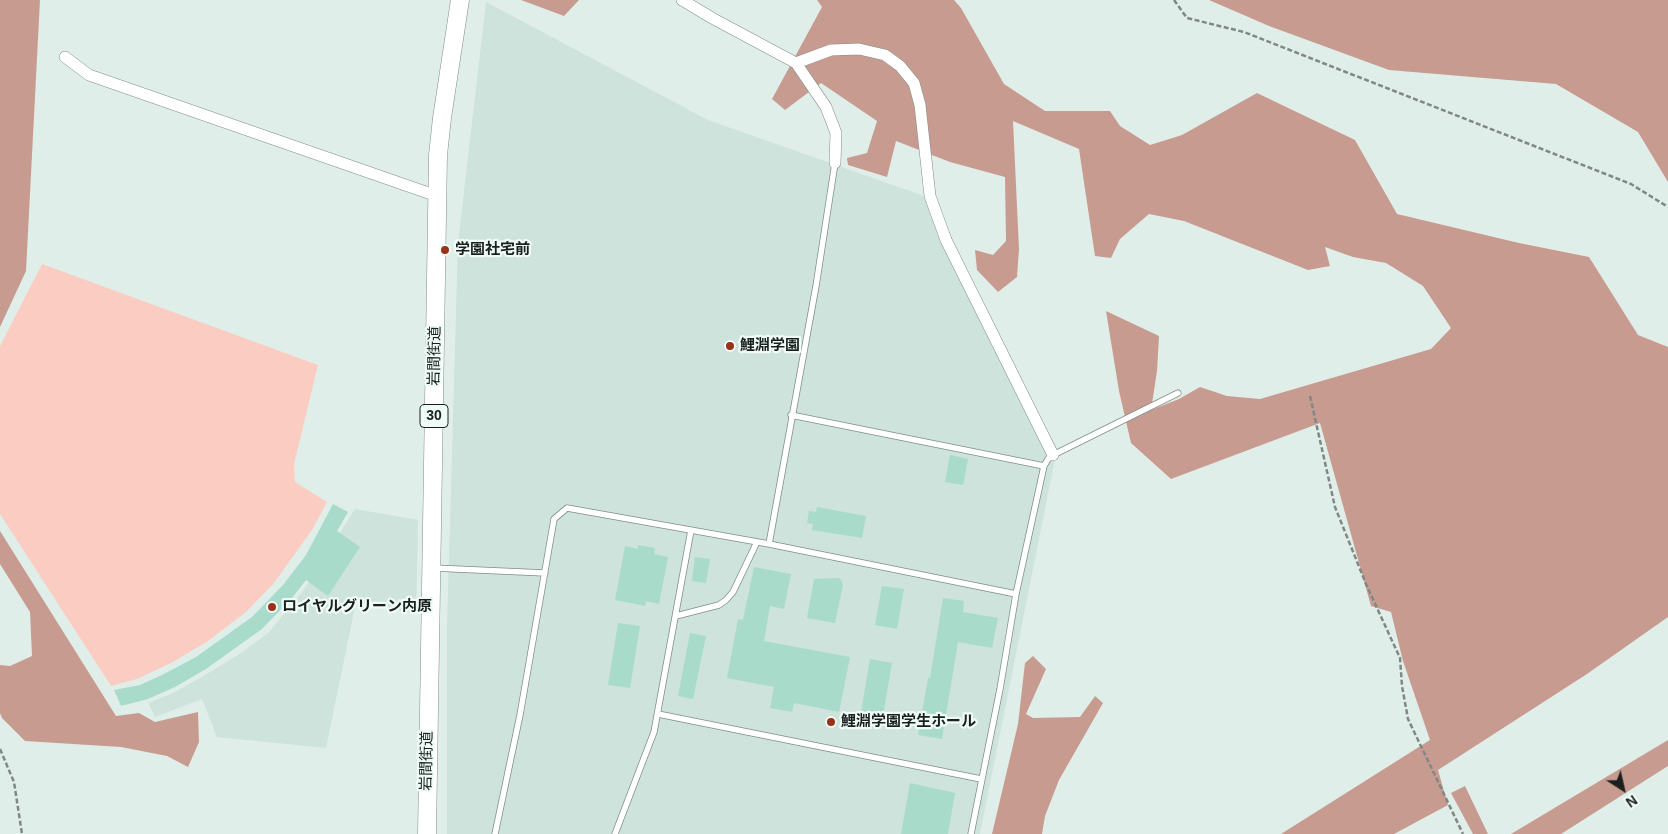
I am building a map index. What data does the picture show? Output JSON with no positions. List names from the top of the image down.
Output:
{
  "streets": {
    "main road": ["岩間街道", "30"]
  },
  "places": [
    "学園社宅前",
    "鯉淵学園",
    "ロイヤルグリーン内原",
    "鯉淵学園学生ホール"
  ],
  "north": "bottom right"
}
